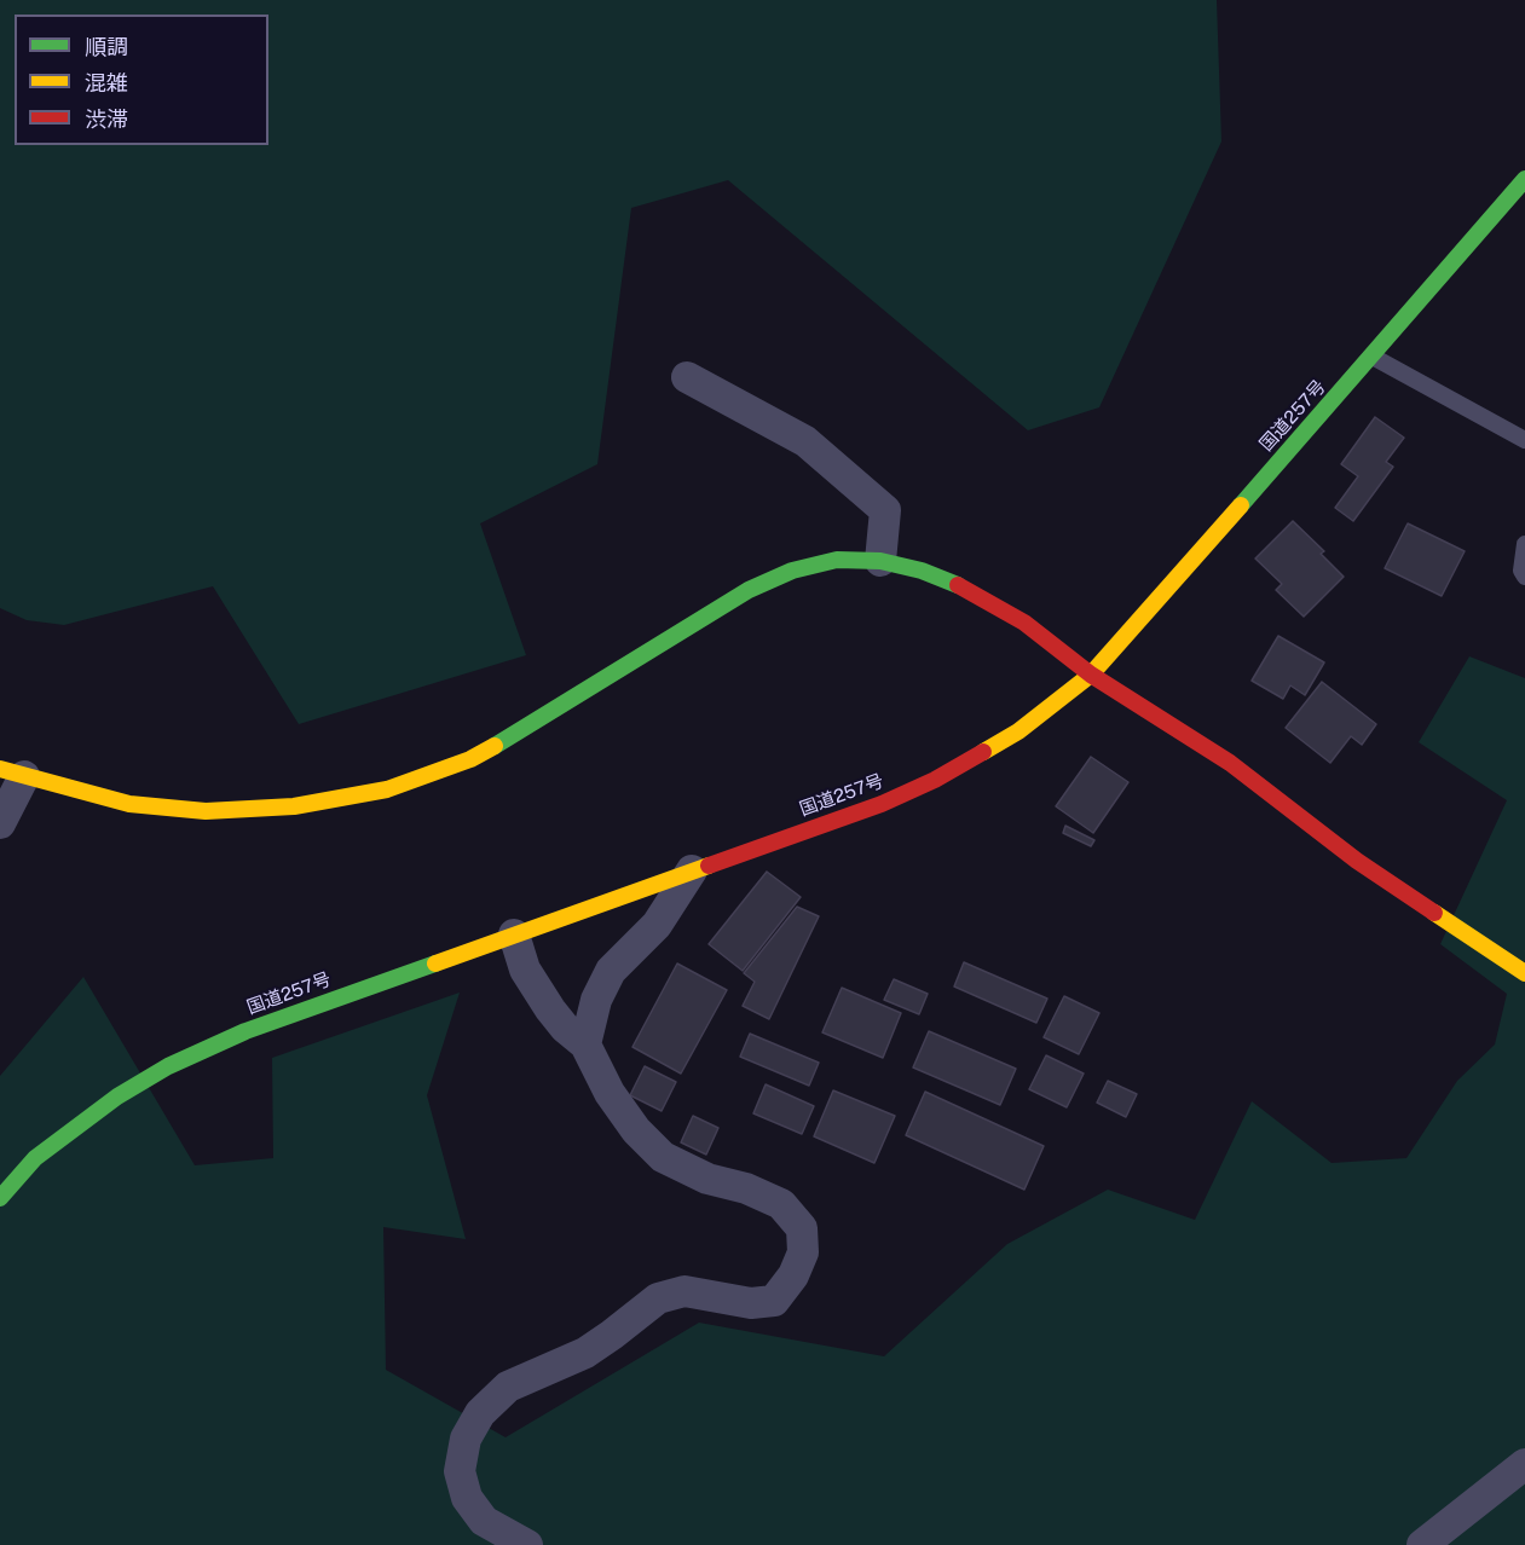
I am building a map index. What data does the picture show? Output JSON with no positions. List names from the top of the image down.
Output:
{
  "streets": {
    "main road": ["国道257号"]
  },
  "legend": ["順調", "混雑", "渋滞"]
}
